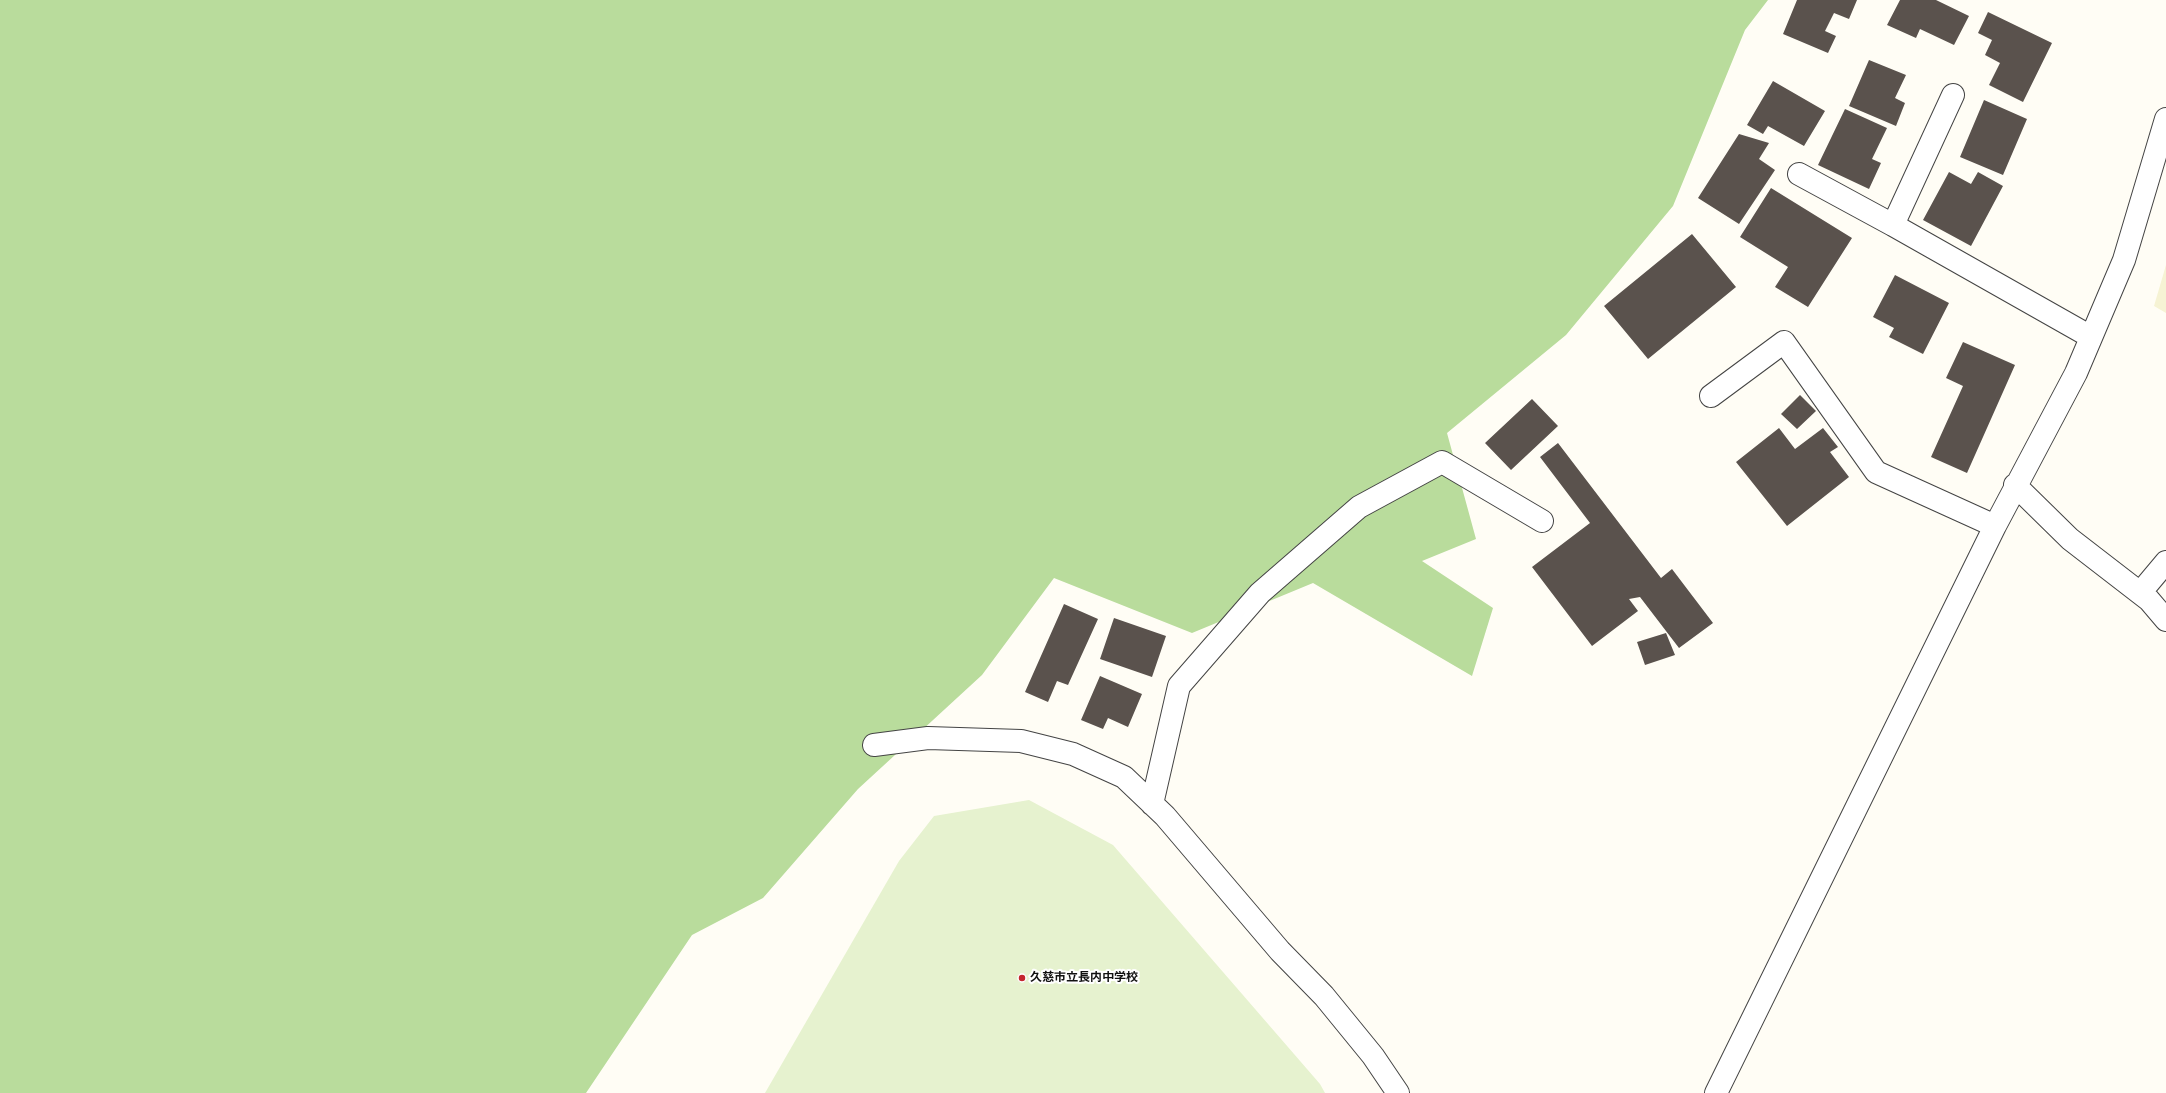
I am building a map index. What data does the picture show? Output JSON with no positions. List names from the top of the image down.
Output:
{
  "places": ["久慈市立長内中学校"]
}
